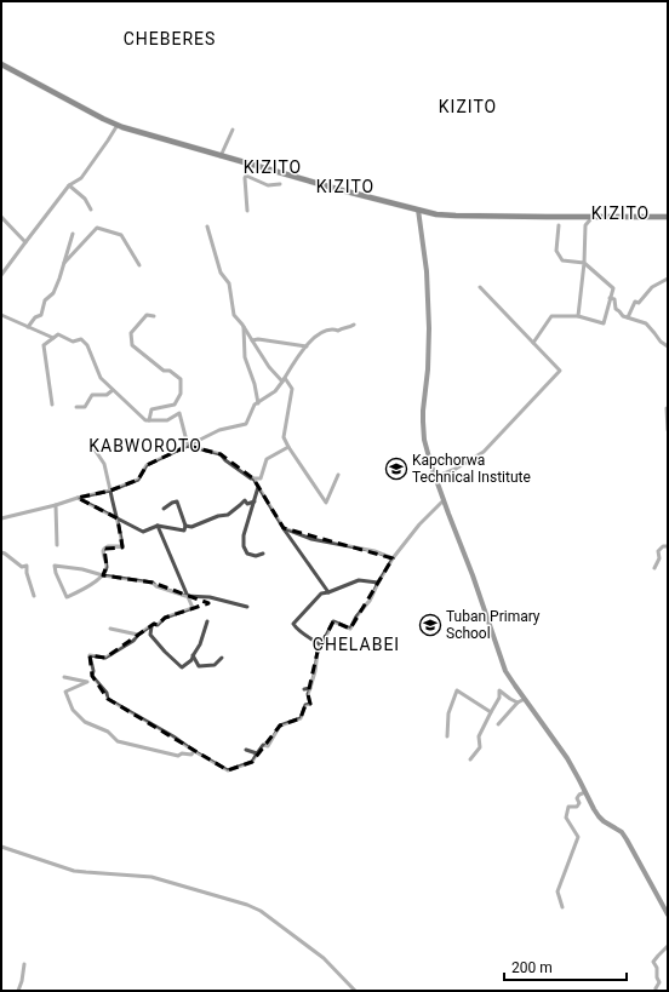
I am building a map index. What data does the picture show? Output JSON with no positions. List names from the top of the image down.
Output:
{
  "districts": [
    "CHEBERES",
    "KIZITO",
    "KIZITO",
    "KIZITO",
    "KIZITO",
    "KABWOROTO",
    "CHELABEI"
  ],
  "places": {
    "school or university": ["Kapchorwa Technical Institute", "Tuban Primary School"]
  },
  "scale_bar": "200 m"
}
